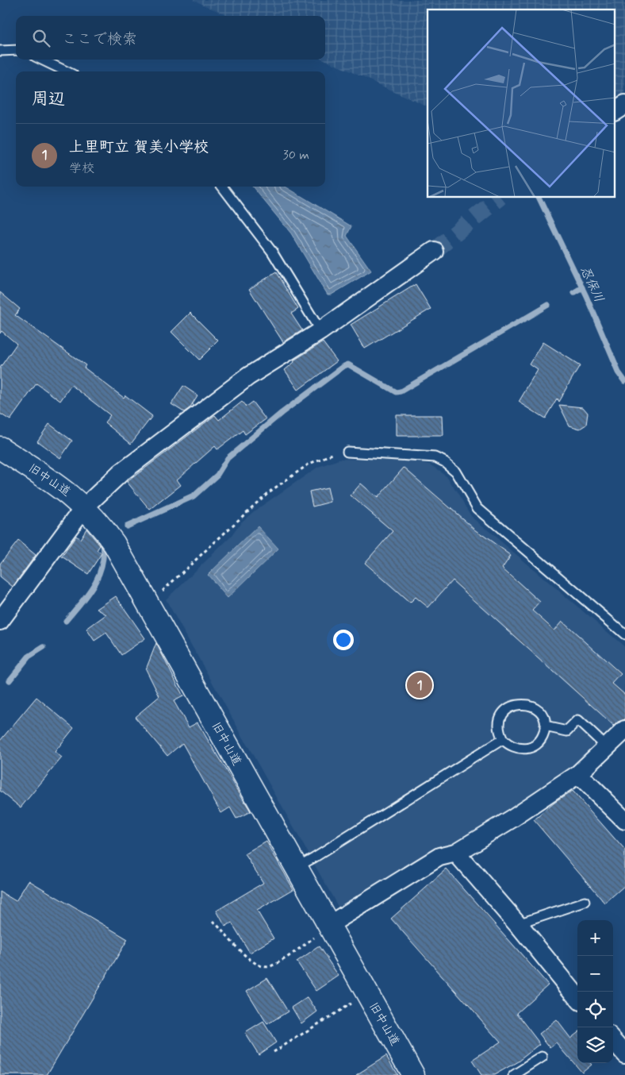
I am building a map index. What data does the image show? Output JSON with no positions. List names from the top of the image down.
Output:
{
  "streets": {
    "main road": ["旧中山道"]
  },
  "water": ["忍保川"],
  "page": {
    "search": "ここで検索",
    "heading": "周辺",
    "list": [
      {
        "mark": "1",
        "name": "上里町立 賀美小学校",
        "note": "学校",
        "value": "30 m"
      }
    ],
    "pins": "1",
    "map_buttons": ["+", "−"]
  }
}
